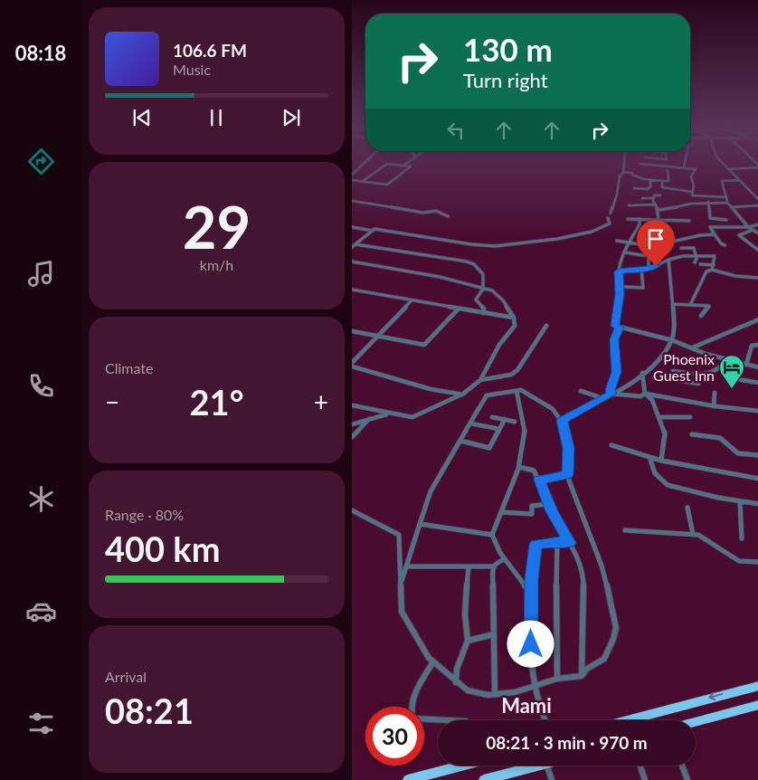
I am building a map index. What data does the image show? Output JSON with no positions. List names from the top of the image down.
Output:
{
  "districts": ["Mami"],
  "places": {
    "hotel": ["Phoenix Guest Inn"]
  },
  "page": {
    "tabs": "08:18",
    "turn": ["130 m", "Turn right"],
    "song": ["106.6 FM", "Music"],
    "tile": [
      ["29", "km/h"],
      "Climate",
      ["Range · 80%", "400 km"],
      ["Arrival", "08:21"]
    ],
    "heat": ["−", "21°", "+"],
    "limit": "30",
    "trip": "08:21 · 3 min · 970 m"
  }
}
